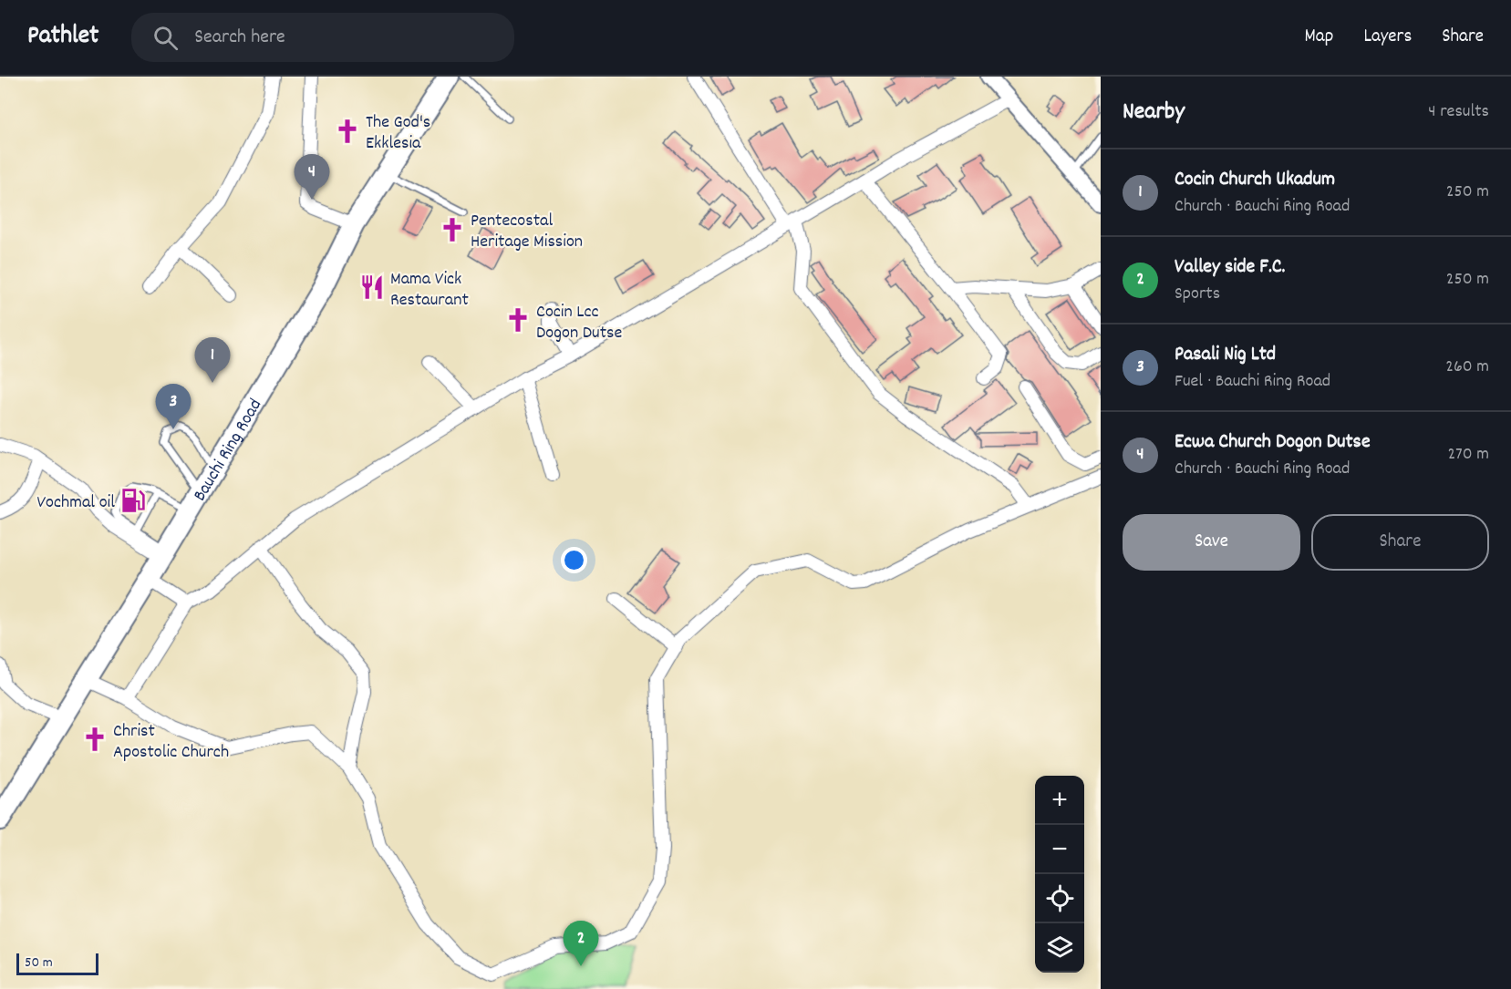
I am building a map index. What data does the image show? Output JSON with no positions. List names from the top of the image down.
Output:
{
  "streets": {
    "main road": ["Bauchi Ring Road"]
  },
  "places": {
    "church": [
      "The God's Ekklesia",
      "Pentecostal Heritage Mission",
      "Cocin Lcc Dogon Dutse",
      "Christ Apostolic Church"
    ],
    "restaurant": ["Mama Vick Restaurant"],
    "fuel station": ["Vochmal oil"]
  },
  "scale_bar": "50 m",
  "page": {
    "header": "Pathlet",
    "search": "Search here",
    "nav": ["Map", "Layers", "Share"],
    "heading": ["Nearby", "4 results"],
    "list": [
      {
        "mark": "1",
        "name": "Cocin Church Ukadum",
        "note": "Church · Bauchi Ring Road",
        "value": "250 m"
      },
      {
        "mark": "2",
        "name": "Valley side F.C.",
        "note": "Sports",
        "value": "250 m"
      },
      {
        "mark": "3",
        "name": "Pasali Nig Ltd",
        "note": "Fuel · Bauchi Ring Road",
        "value": "260 m"
      },
      {
        "mark": "4",
        "name": "Ecwa Church Dogon Dutse",
        "note": "Church · Bauchi Ring Road",
        "value": "270 m"
      }
    ],
    "pins": [
      "4",
      "1",
      "3",
      "2"
    ],
    "buttons": ["Save", "Share"],
    "map_buttons": ["+", "−"],
    "scale": "50 m"
  }
}
